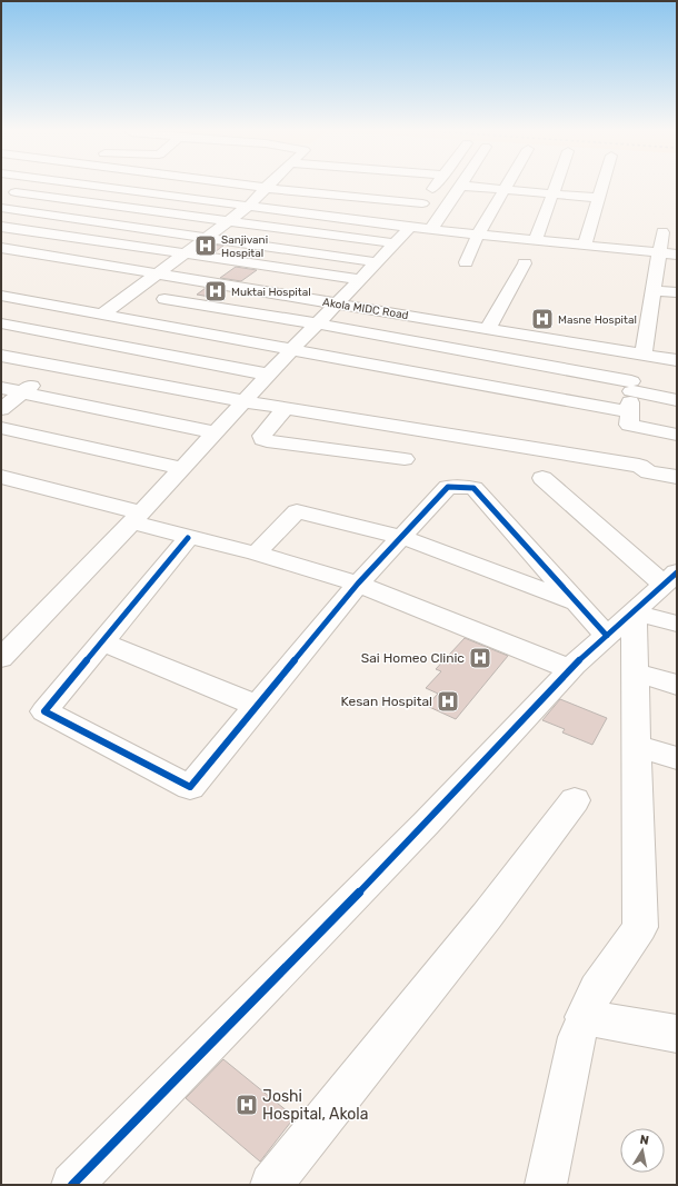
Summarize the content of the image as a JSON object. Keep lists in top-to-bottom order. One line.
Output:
{"streets":{"street":["Akola MIDC Road"]},"places":{"hospital":["Sanjivani Hospital","Muktai Hospital","Masne Hospital","Sai Homeo Clinic","Kesan Hospital","Joshi Hospital, Akola"]},"north":"top"}
